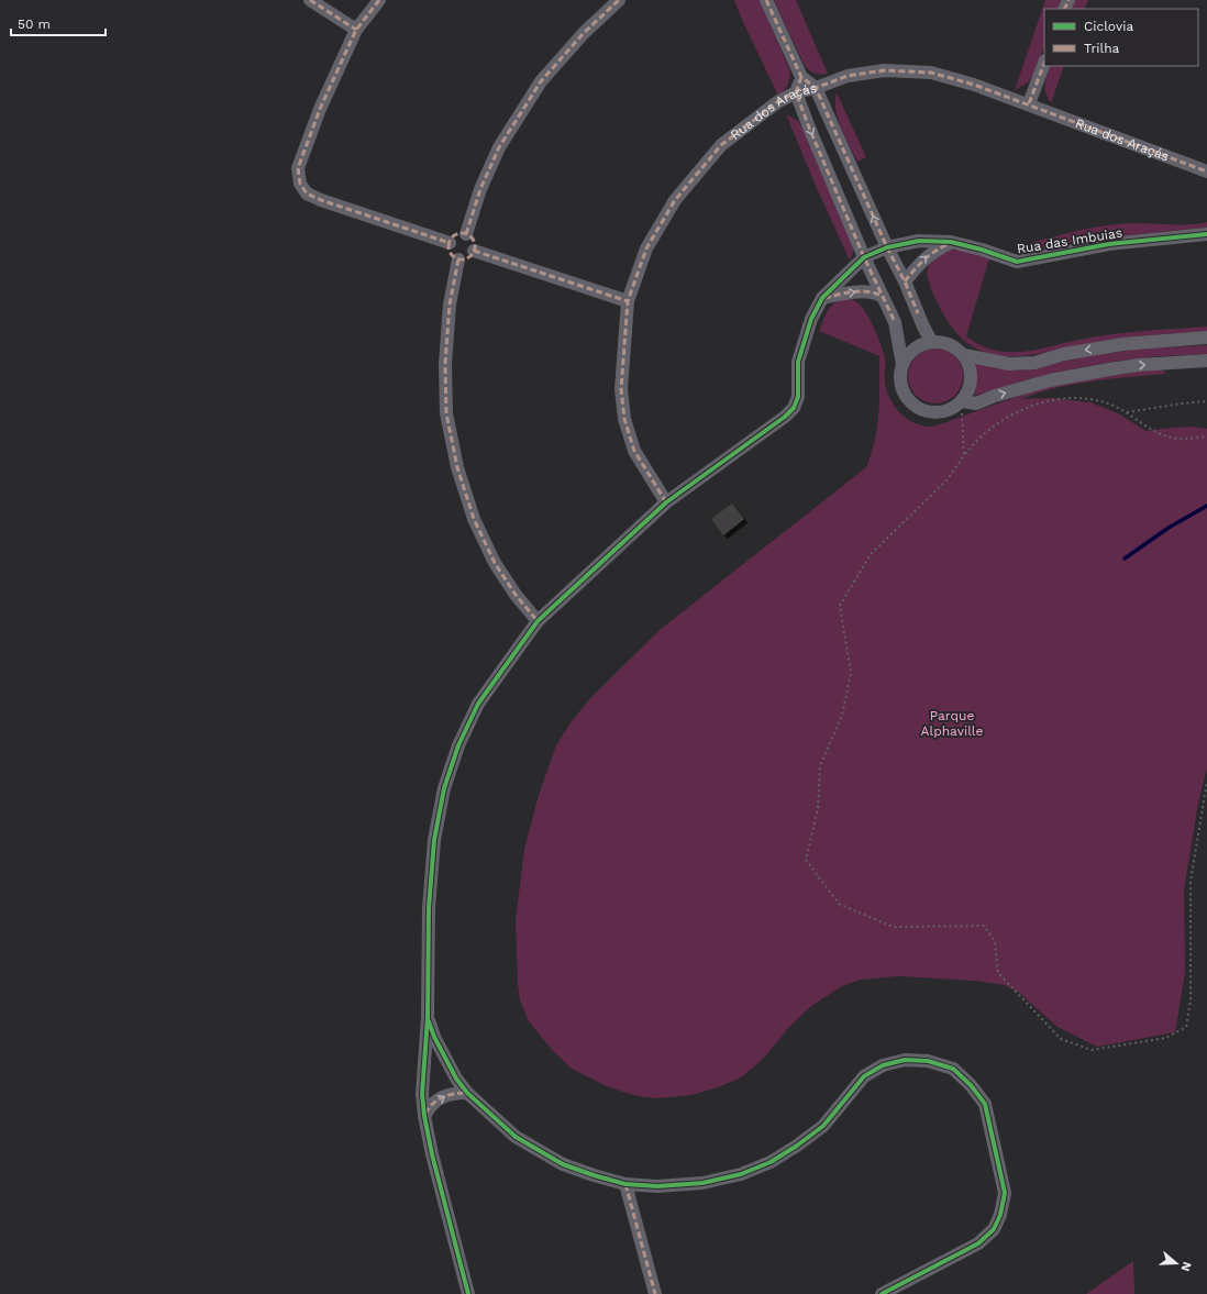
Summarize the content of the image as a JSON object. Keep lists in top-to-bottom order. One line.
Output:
{"streets":{"street":["Rua dos Araçás","Rua das Imbuias"]},"parks":["Parque Alphaville"],"legend":["Ciclovia","Trilha"],"scale_bar":"50 m","north":"right"}
